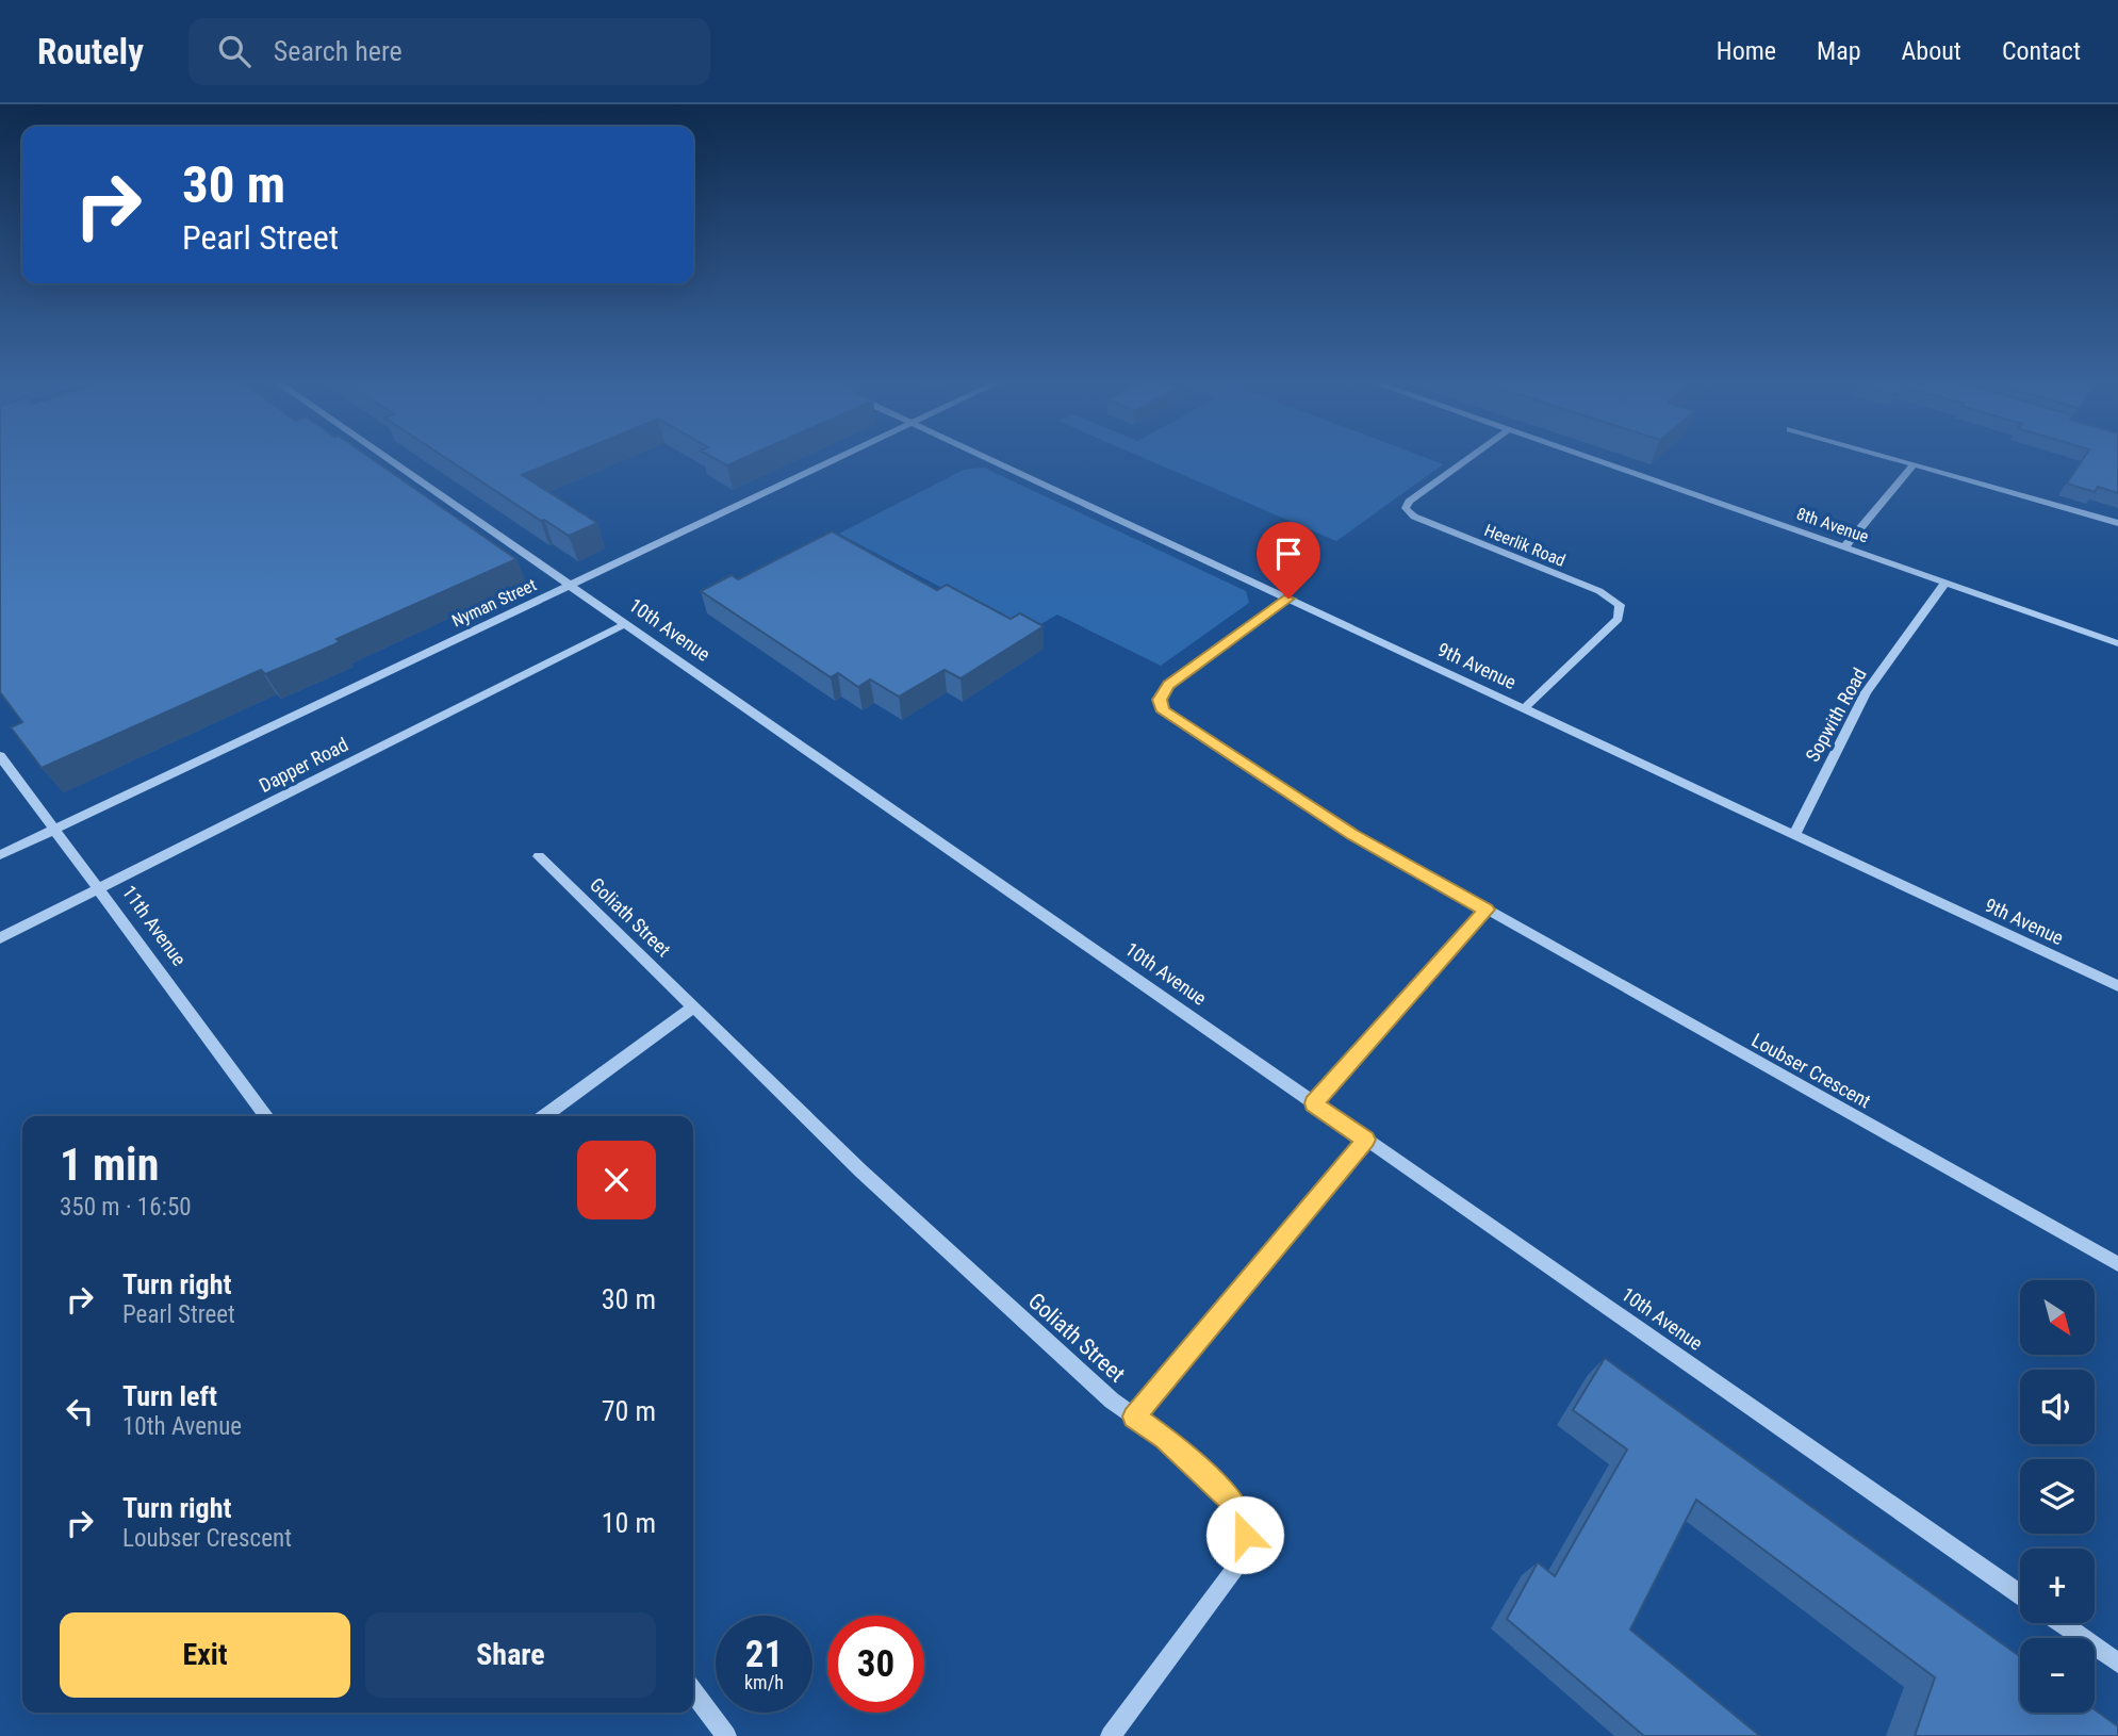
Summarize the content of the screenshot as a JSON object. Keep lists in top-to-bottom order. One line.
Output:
{"streets":{"street":["8th Avenue","Heerlik Road","Nyman Street","10th Avenue","9th Avenue","Sopwith Road","Dapper Road","Goliath Street","11th Avenue","Loubser Crescent"]},"crossings":[["8th Avenue","Sopwith Road"],["Heerlik Road","9th Avenue"],["Nyman Street","10th Avenue"],["Nyman Street","11th Avenue"],["10th Avenue","Dapper Road"],["9th Avenue","Sopwith Road"],["9th Avenue","Loubser Crescent"],["Dapper Road","11th Avenue"]],"north":"bottom right","page":{"header":"Routely","search":"Search here","nav":["Home","Map","About","Contact"],"turn":["30 m","Pearl Street"],"heading":["1 min","350 m · 16:50"],"list":[{"name":"Turn right","note":"Pearl Street","value":"30 m"},{"name":"Turn left","note":"10th Avenue","value":"70 m"},{"name":"Turn right","note":"Loubser Crescent","value":"10 m"}],"map_buttons":["+","−"],"buttons":["Exit","Share"],"speed":"21 km/h","limit":"30"}}
